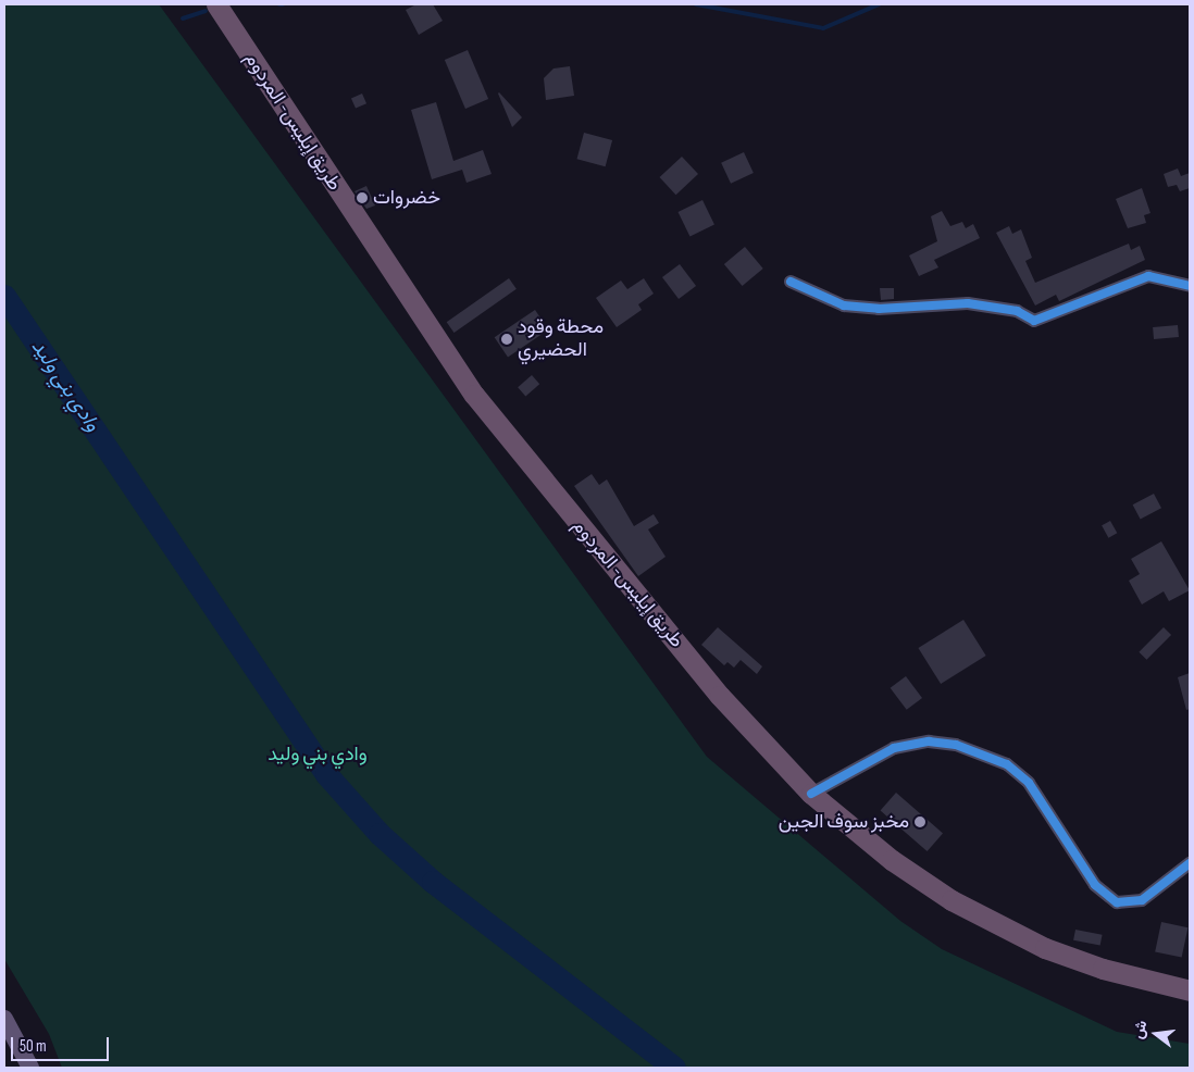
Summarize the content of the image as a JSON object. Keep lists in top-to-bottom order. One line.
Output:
{"streets":{"highway":["طريق إيليس- المردوم"]},"water":["وادي بني وليد"],"parks":["وادي بني وليد"],"places":["خضروات","محطة وقود الحضيري","مخبز سوف الجين"],"scale_bar":"50 m","north":"left"}
